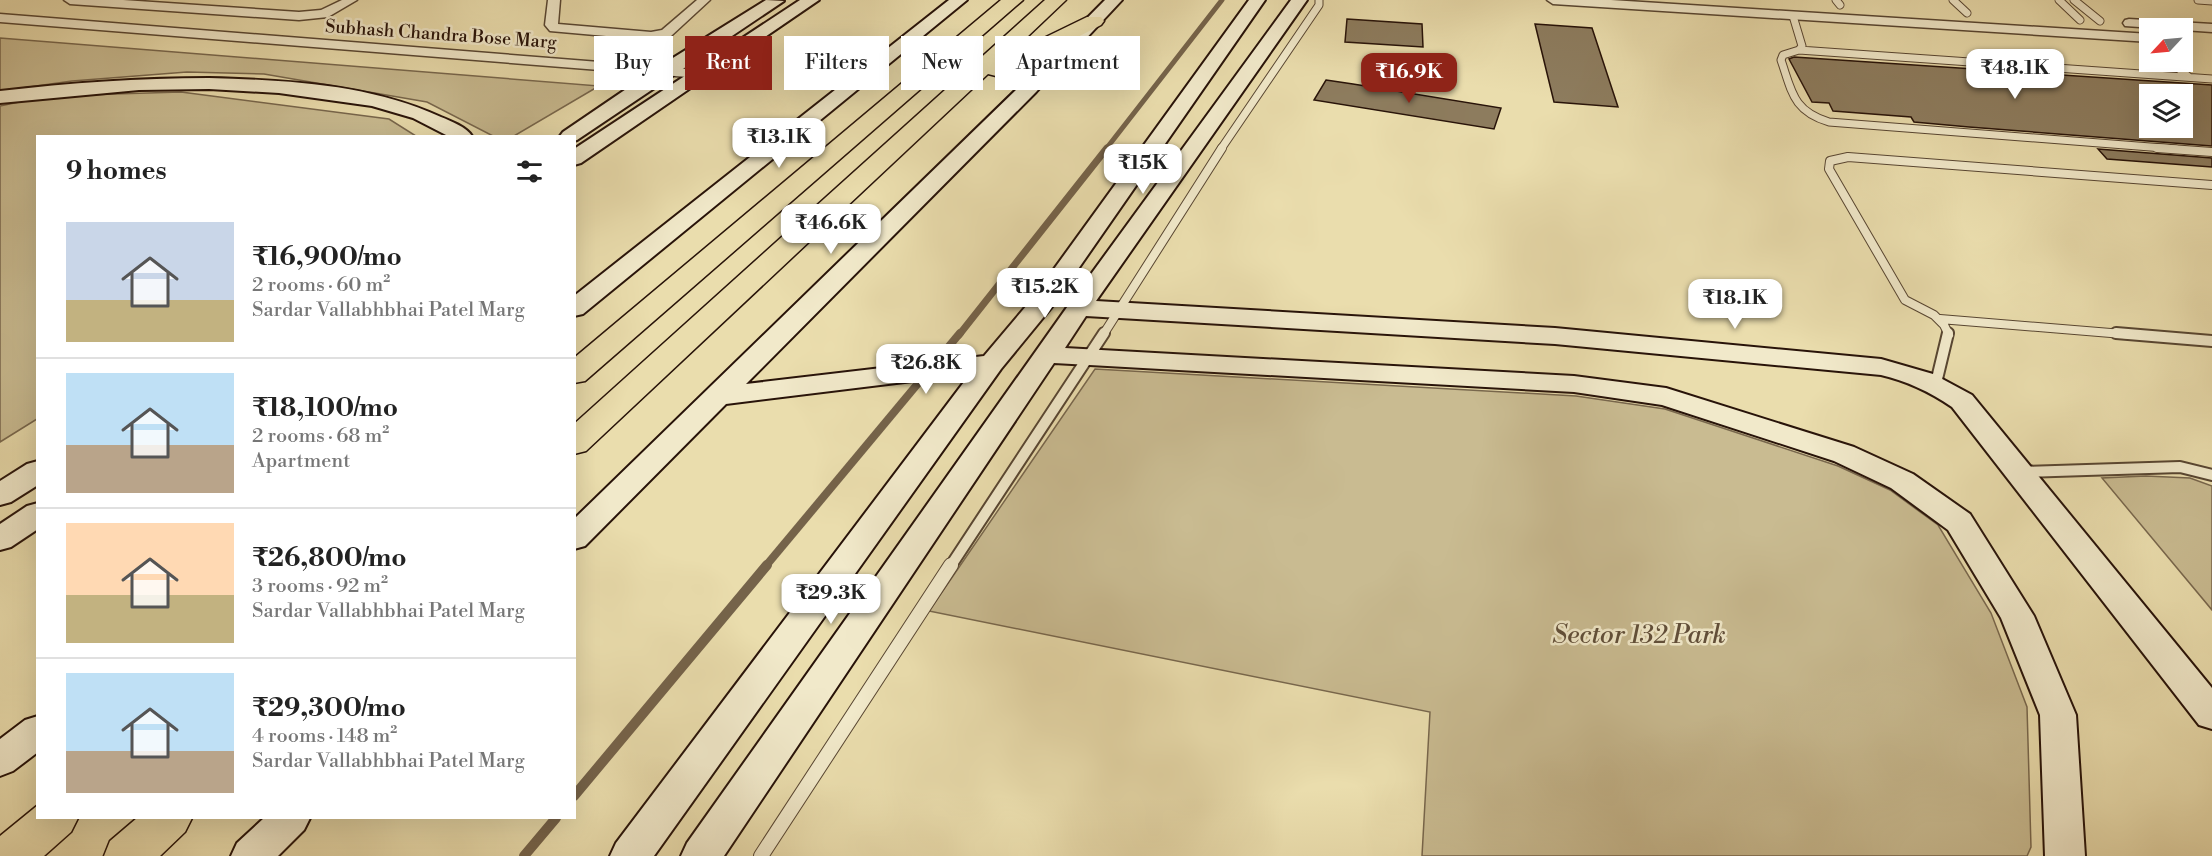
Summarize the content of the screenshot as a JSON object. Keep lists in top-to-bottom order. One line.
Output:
{"streets":{"street":["Subhash Chandra Bose Marg"]},"parks":["Sector 132 Park"],"north":"bottom left","page":{"chip":["Buy","Rent","Filters","New","Apartment"],"price":["₹48.1K","₹16.9K","₹13.1K","₹15K","₹46.6K","₹15.2K","₹18.1K","₹26.8K","₹29.3K"],"heading":"9 homes","list":[{"name":"₹16,900/mo","note":"2 rooms · 60 m² · Sardar Vallabhbhai Patel Marg"},{"name":"₹18,100/mo","note":"2 rooms · 68 m² · Apartment"},{"name":"₹26,800/mo","note":"3 rooms · 92 m² · Sardar Vallabhbhai Patel Marg"},{"name":"₹29,300/mo","note":"4 rooms · 148 m² · Sardar Vallabhbhai Patel Marg"}]}}
